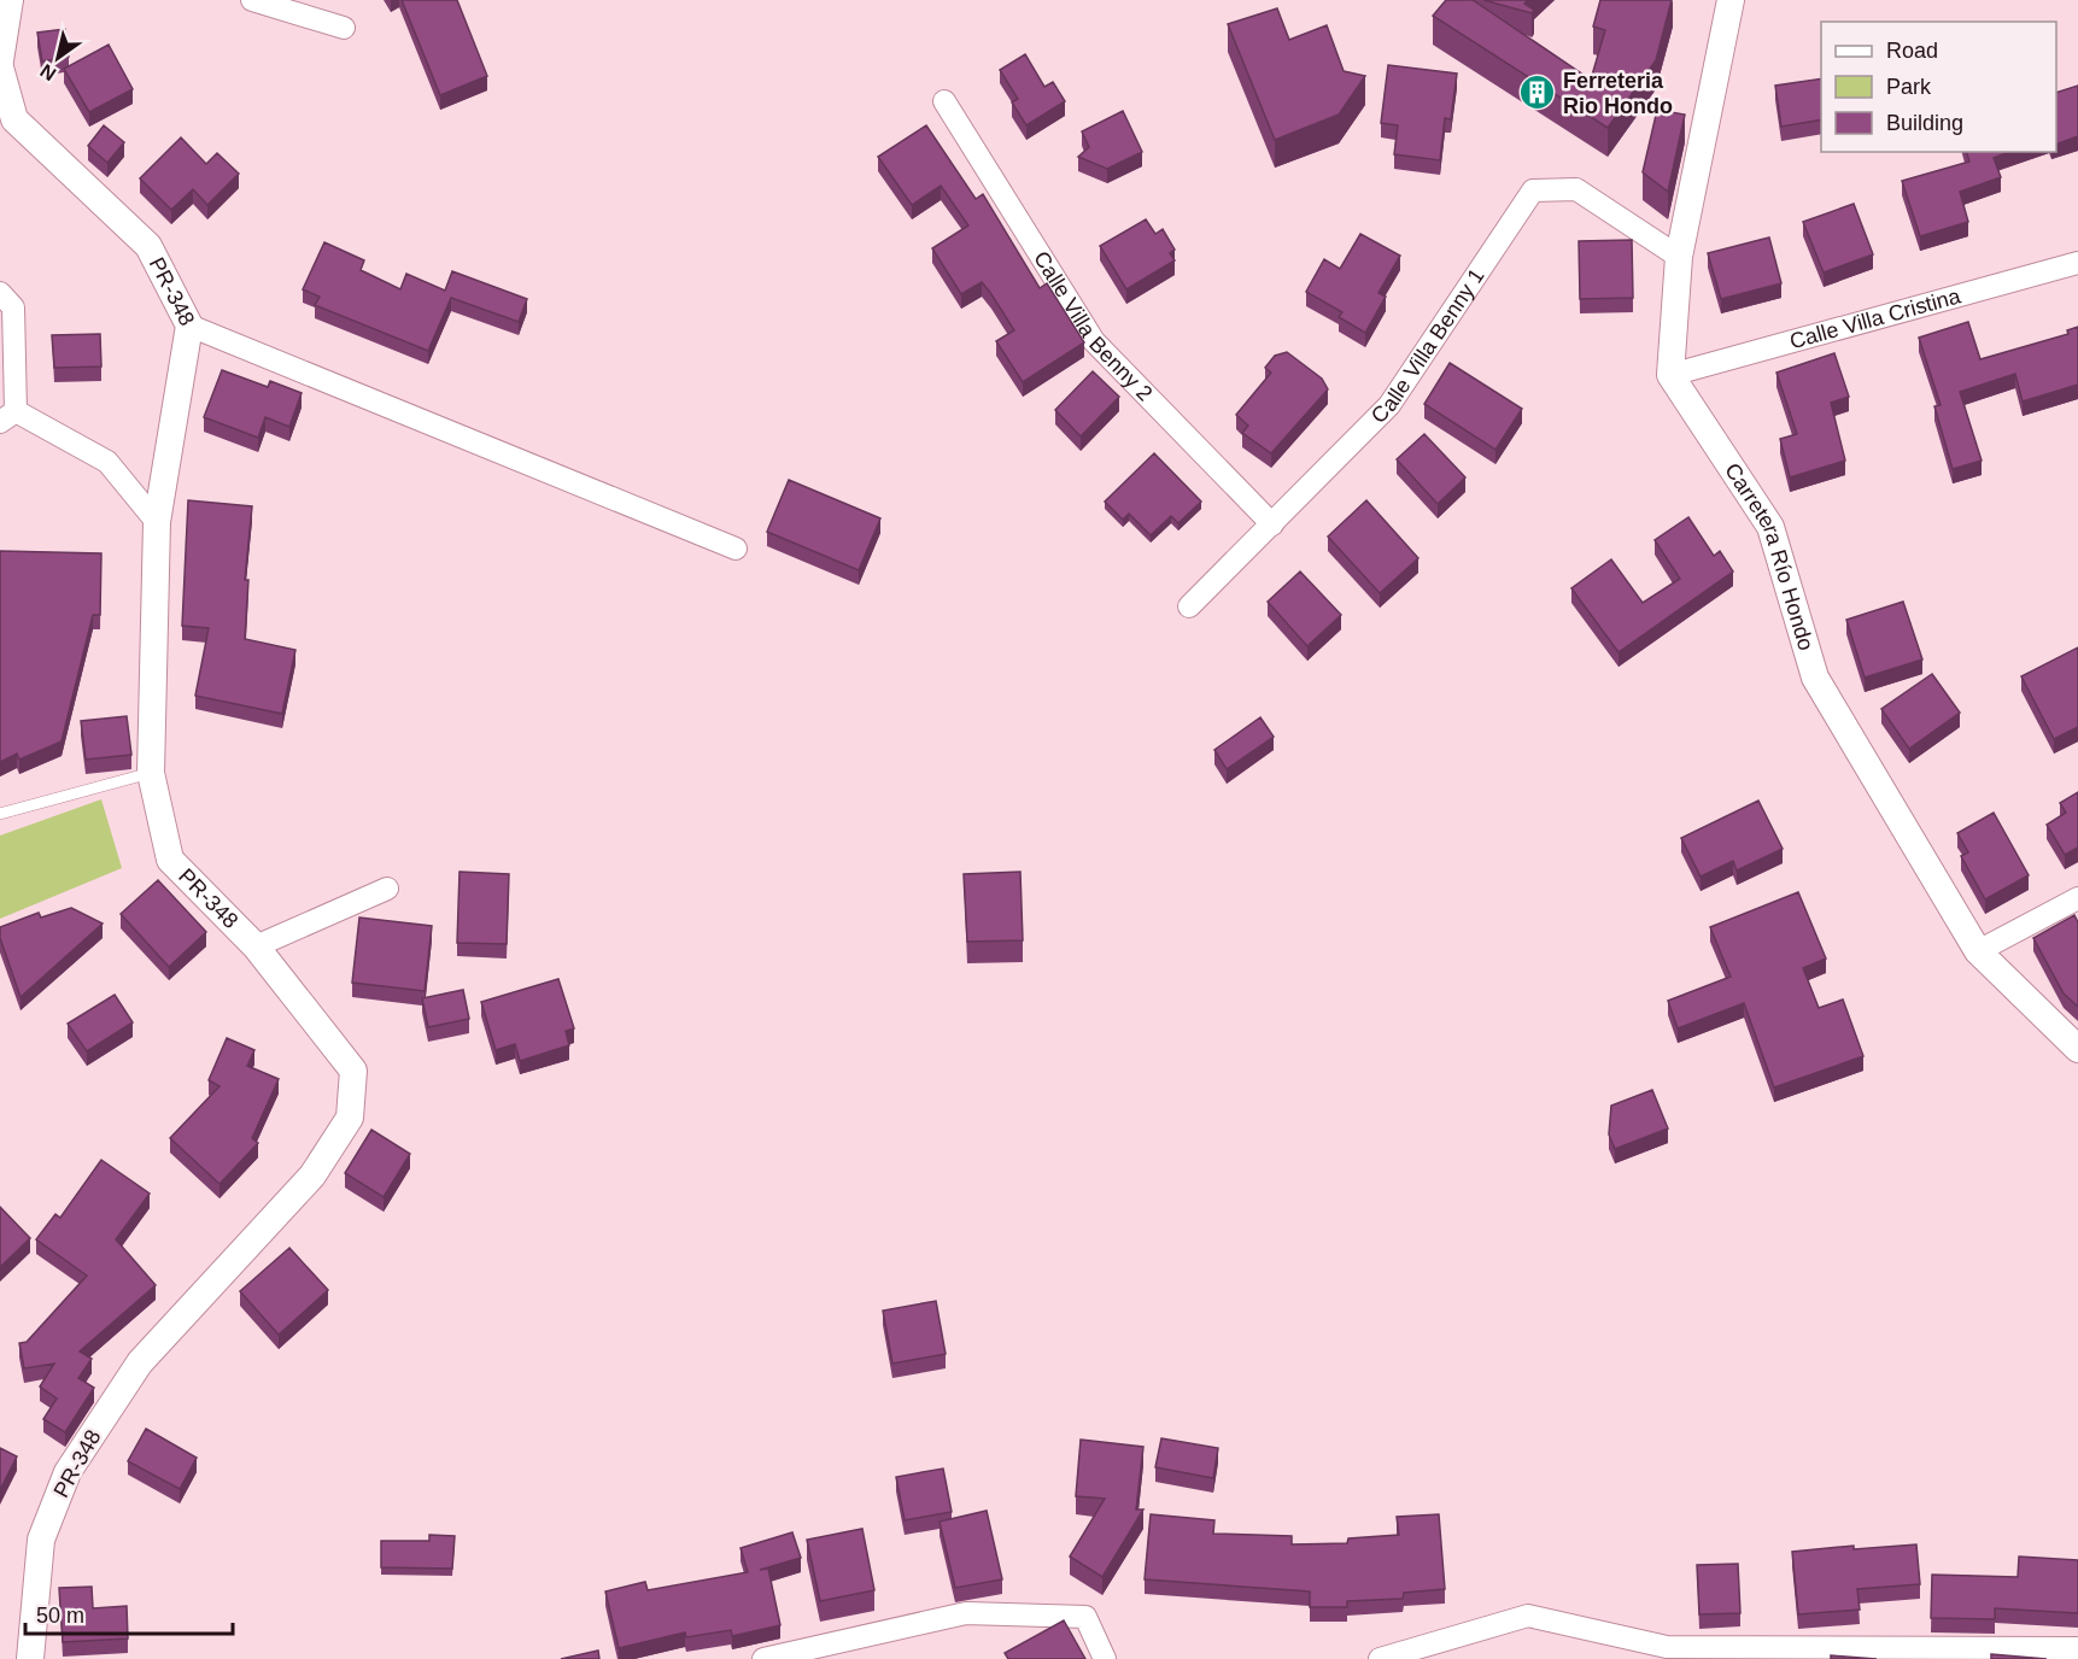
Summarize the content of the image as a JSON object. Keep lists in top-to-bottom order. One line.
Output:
{"streets":{"street":["PR-348","Calle Villa Cristina","Calle Villa Benny 2","Calle Villa Benny 1","Carretera Río Hondo"]},"crossings":[["Calle Villa Cristina","Carretera Río Hondo"],["Calle Villa Benny 2","Calle Villa Benny 1"]],"places":{"building":["Ferreteria Rio Hondo"]},"legend":["Road","Park","Building"],"scale_bar":"50 m","north":"bottom left"}
